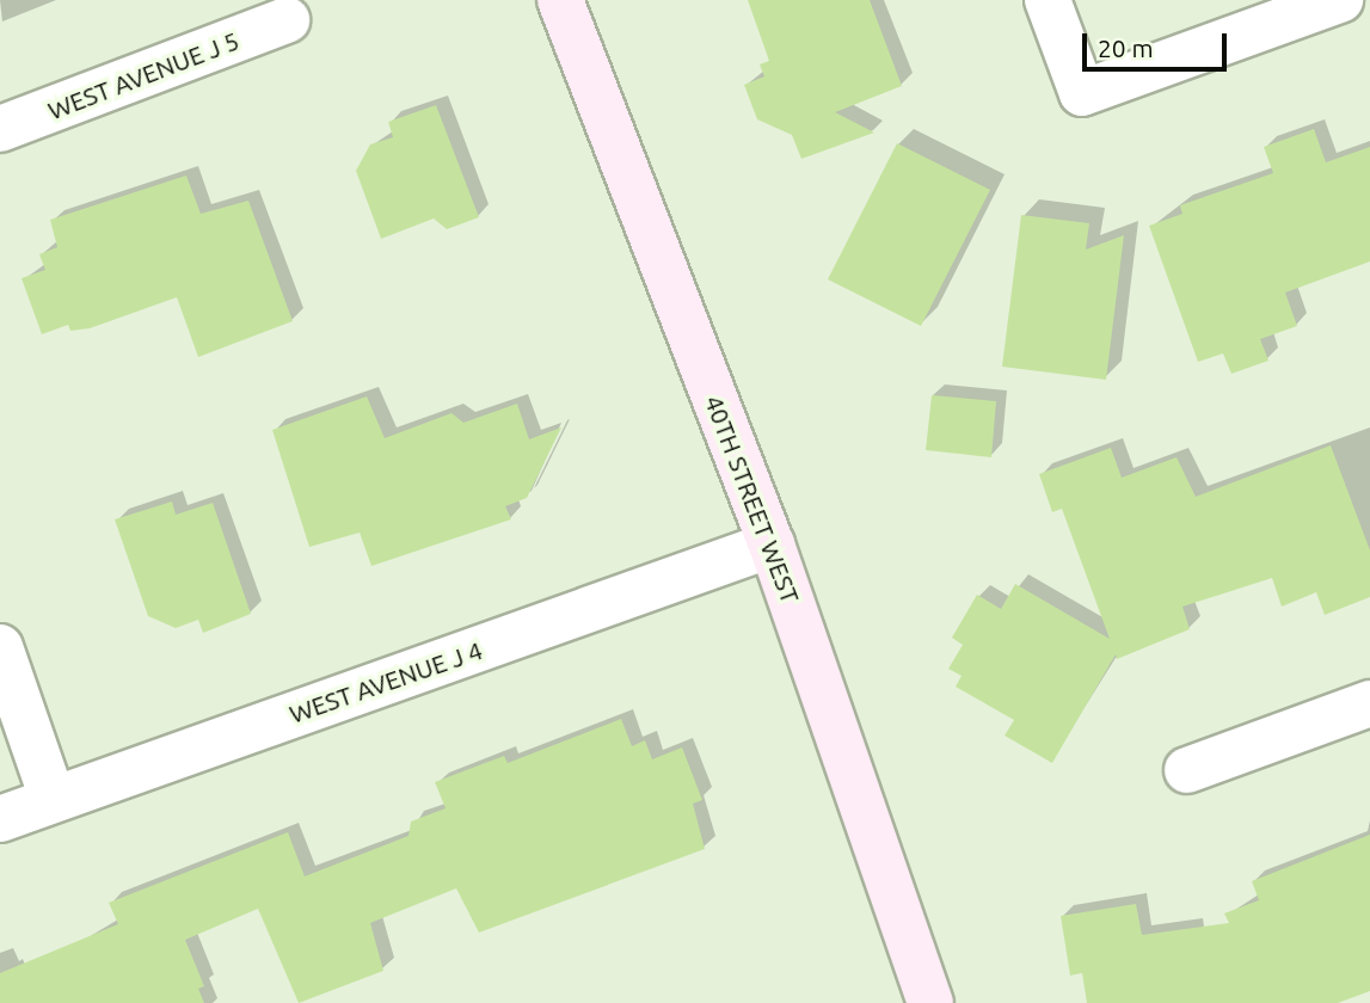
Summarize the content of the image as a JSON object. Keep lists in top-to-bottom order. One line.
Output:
{"streets":{"main road":["40TH STREET WEST"],"street":["WEST AVENUE J 5","WEST AVENUE J 4"]},"crossings":[["40TH STREET WEST","WEST AVENUE J 4"]],"scale_bar":"20 m"}
